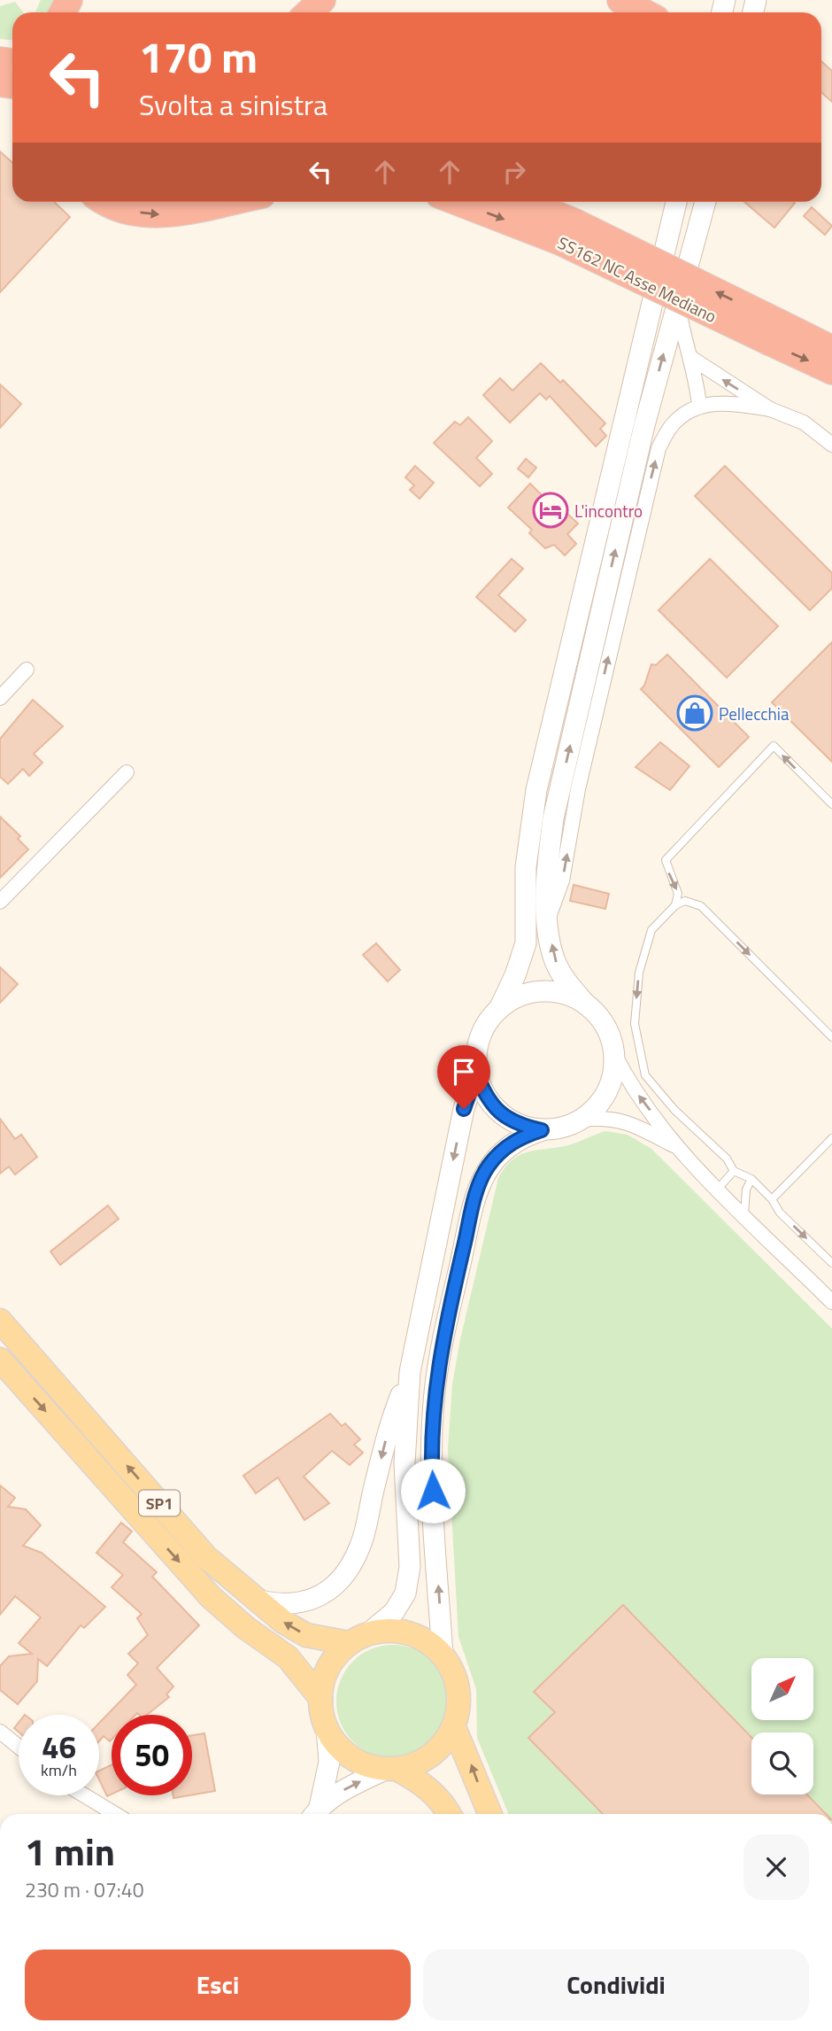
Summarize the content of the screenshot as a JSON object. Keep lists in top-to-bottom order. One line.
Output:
{"streets":{"highway":["SS162 NC Asse Mediano"],"main road":["SP1"]},"places":{"hotel":["L'incontro"],"shop":["Pellecchia"]},"north":"top right","page":{"turn":["170 m","Svolta a sinistra"],"speed":"46 km/h","limit":"50","heading":["1 min","230 m · 07:40"],"buttons":["Esci","Condividi"]}}
